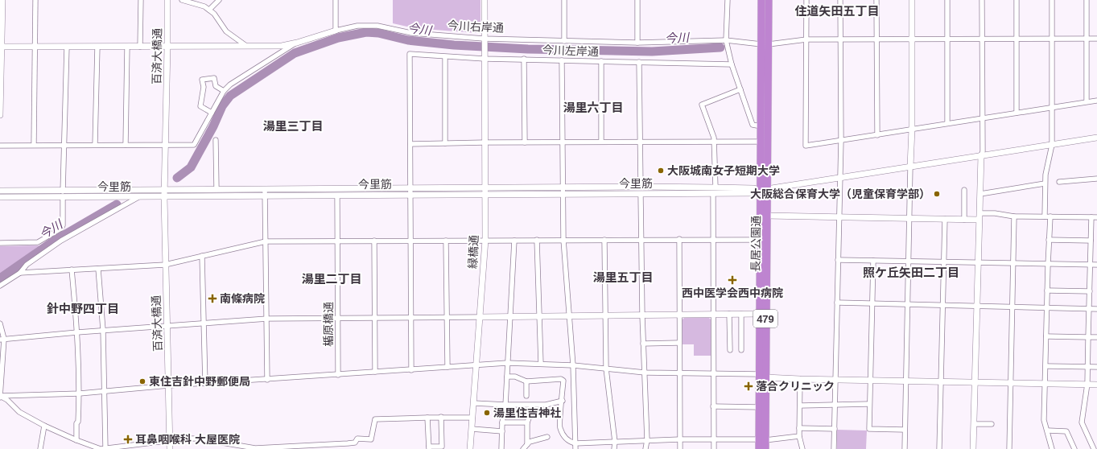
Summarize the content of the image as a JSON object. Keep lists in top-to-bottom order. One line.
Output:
{"streets":{"highway":["長居公園通","479"],"street":["今川右岸通","今川左岸通","百済大橋通","今里筋","緑橋通","楯原橋通"]},"crossings":[["今川右岸通","百済大橋通"],["今川右岸通","長居公園通"],["今川右岸通","緑橋通"],["今川左岸通","緑橋通"],["百済大橋通","今里筋"],["今里筋","長居公園通"],["今里筋","緑橋通"],["今里筋","楯原橋通"]],"districts":["住道矢田五丁目","湯里六丁目","湯里三丁目","照ケ丘矢田二丁目","湯里五丁目","湯里二丁目","針中野四丁目"],"water":["今川"],"places":{"other":["大阪城南女子短期大学","大阪総合保育大学（児童保育学部）","東住吉針中野郵便局","湯里住吉神社"],"health":["西中医学会西中病院","南條病院","落合クリニック","耳鼻咽喉科 大屋医院"]}}
